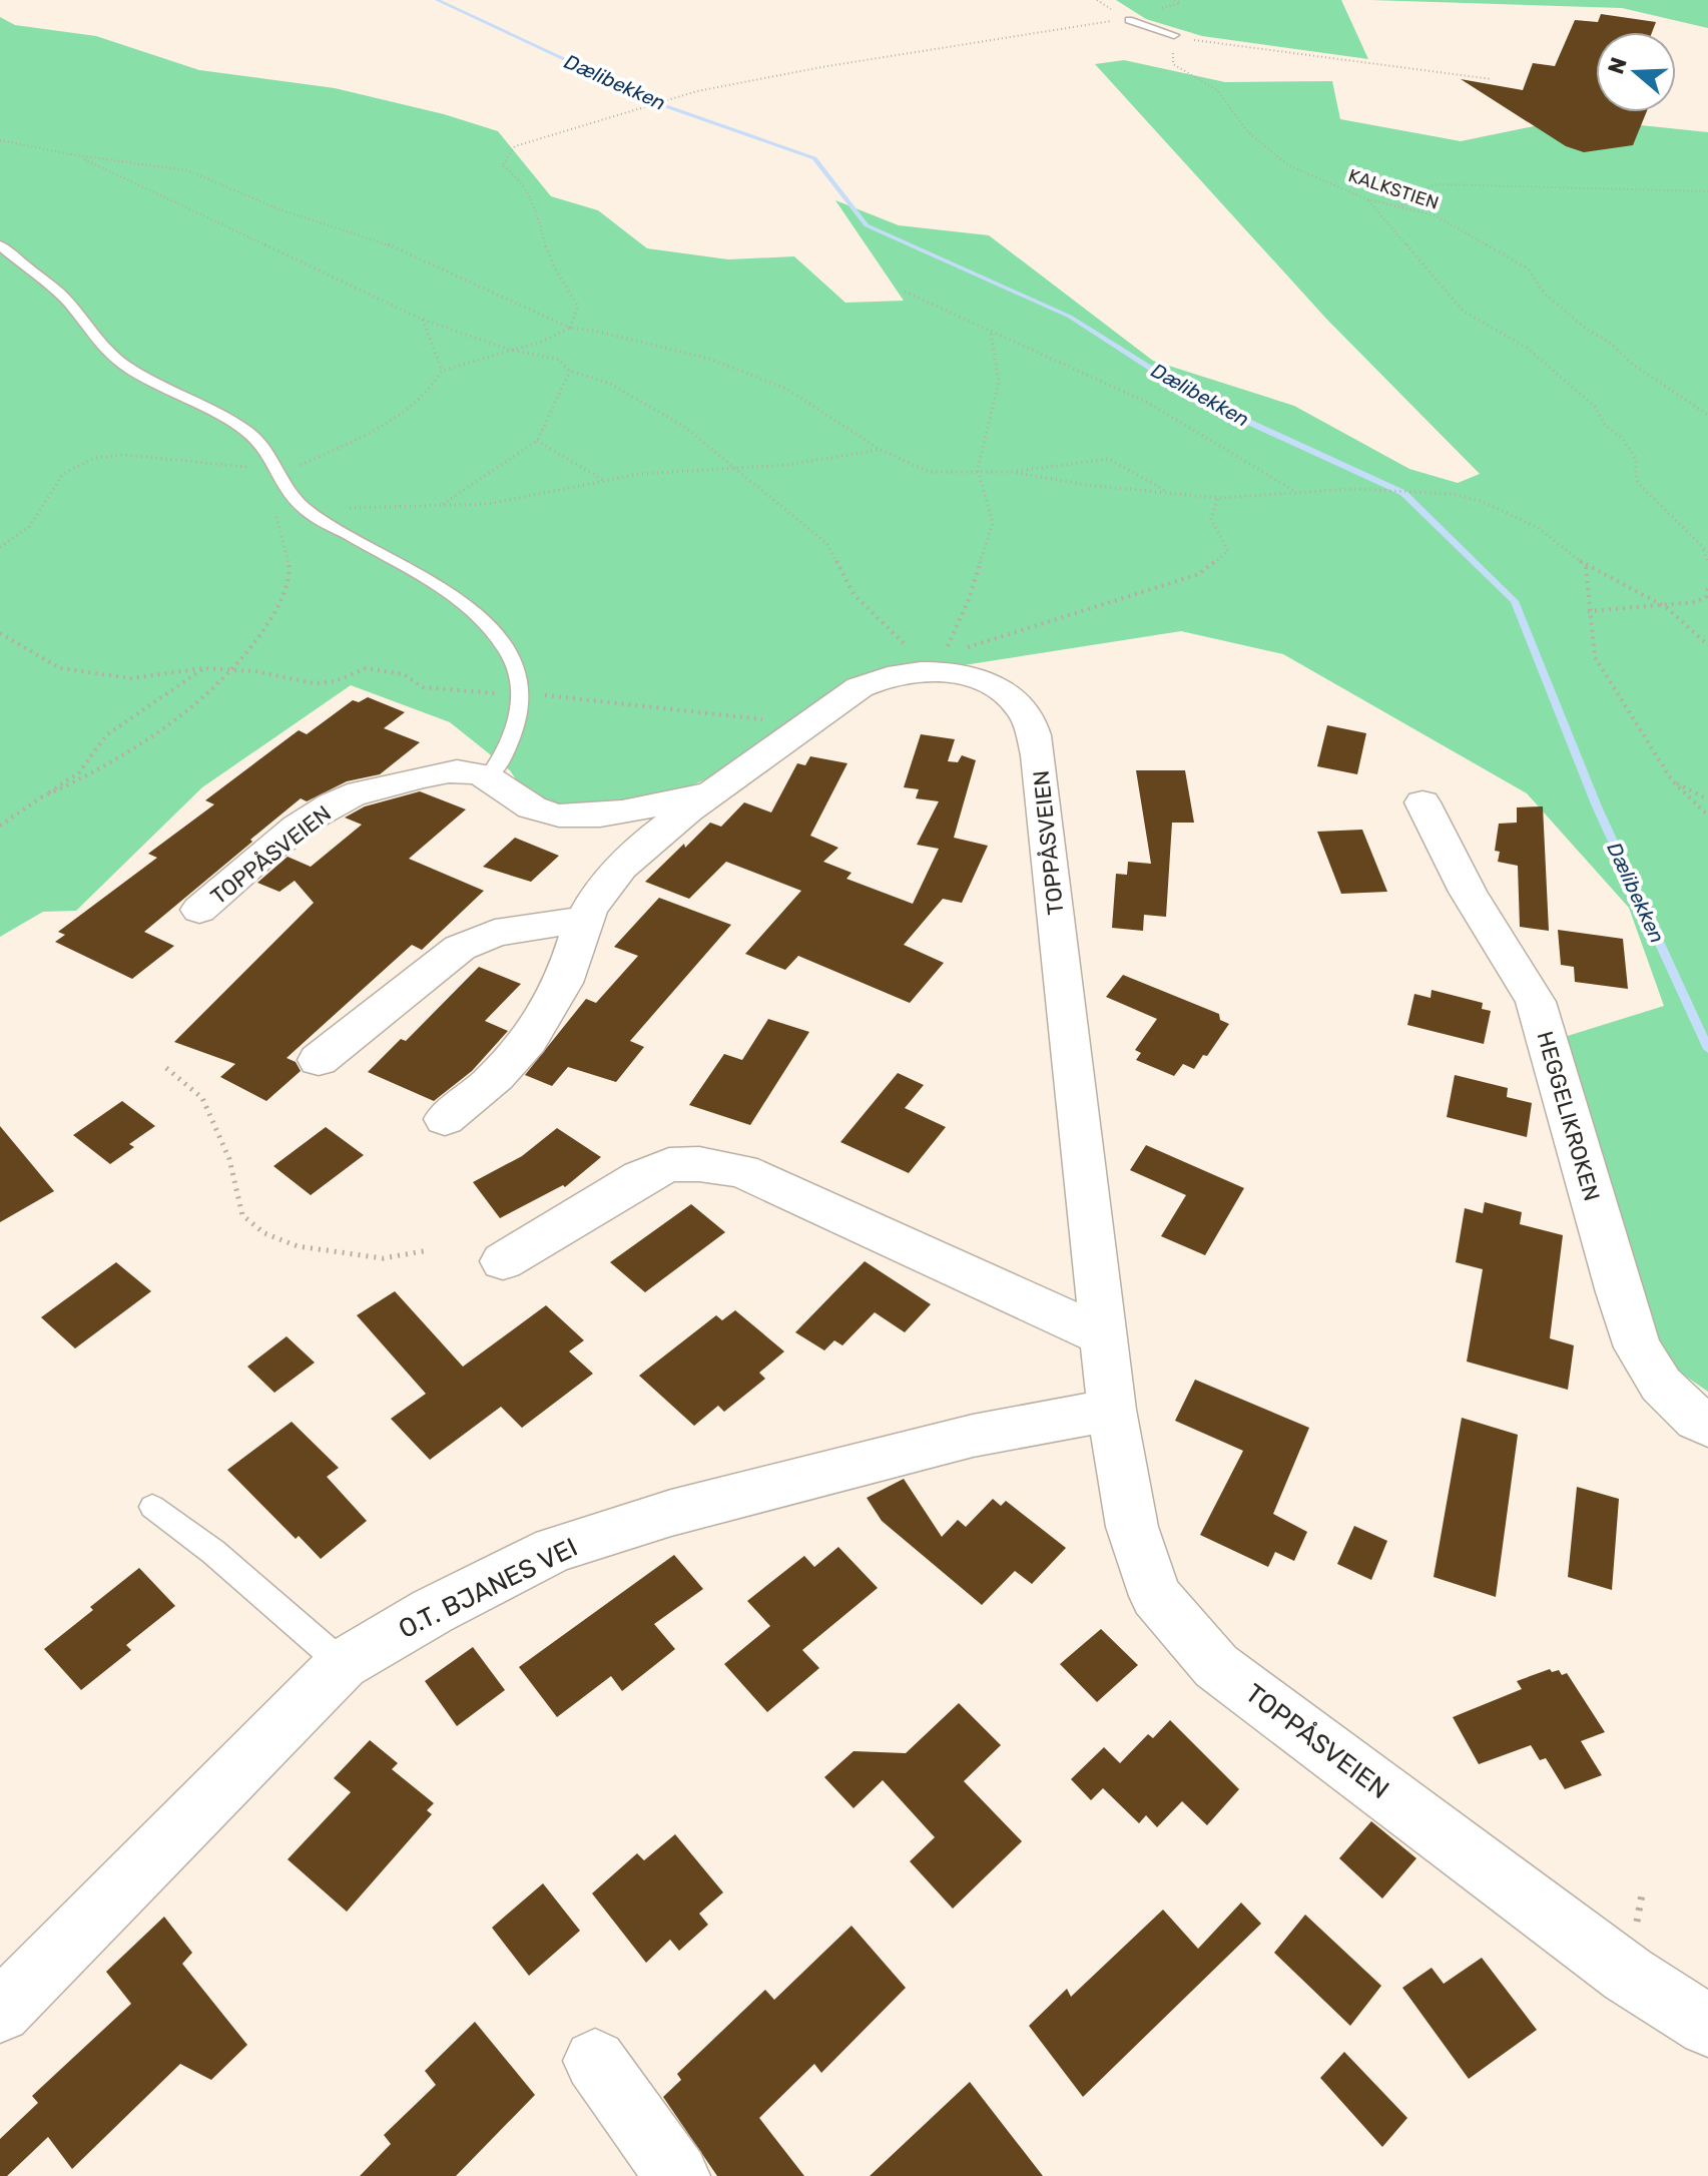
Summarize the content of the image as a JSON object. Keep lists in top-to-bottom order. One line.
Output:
{"streets":{"street":["TOPPÅSVEIEN","HEGGELIKROKEN","O.T. BJANES VEI"],"path":["KALKSTIEN"]},"crossings":[["TOPPÅSVEIEN","O.T. BJANES VEI"]],"water":["Dælibekken"],"north":"left"}
